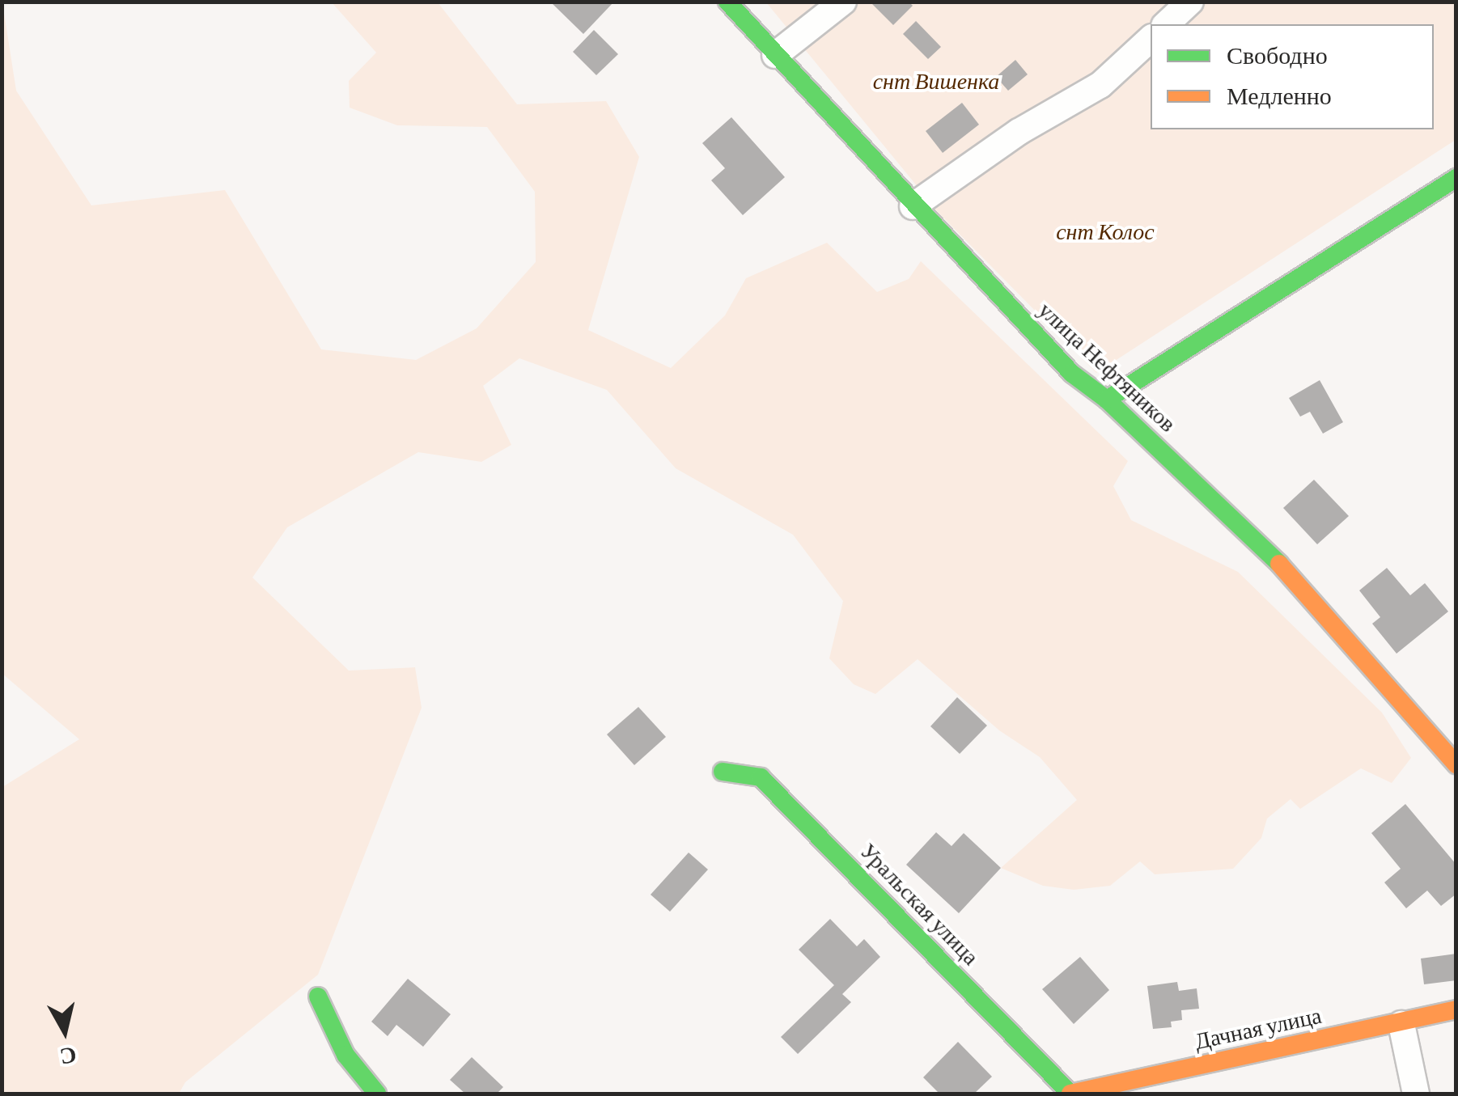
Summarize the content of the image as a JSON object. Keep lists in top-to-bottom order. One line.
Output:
{"streets":{"street":["улица Нефтяников","Уральская улица","Дачная улица"]},"crossings":[["Уральская улица","Дачная улица"]],"parks":["снт Вишенка","снт Колос"],"legend":["Свободно","Медленно"],"north":"bottom"}
